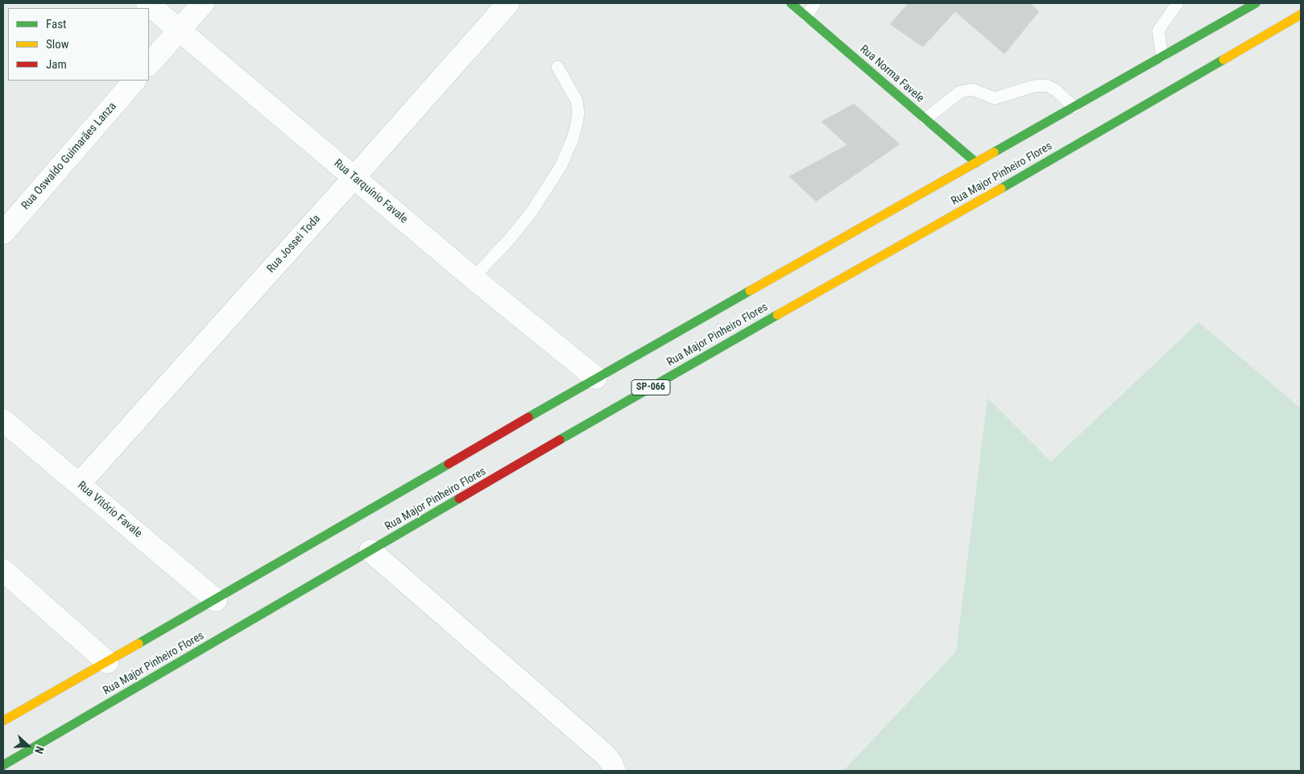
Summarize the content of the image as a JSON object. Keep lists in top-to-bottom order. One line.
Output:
{"streets":{"main road":["Rua Norma Favele","Rua Major Pinheiro Flores","SP-066"],"street":["Rua Oswaldo Guimarães Lanza","Rua Tarquínio Favale","Rua Jossei Toda","Rua Vitório Favale"]},"crossings":[["Rua Norma Favele","Rua Major Pinheiro Flores"],["Rua Major Pinheiro Flores","Rua Tarquínio Favale"],["Rua Major Pinheiro Flores","Rua Vitório Favale"],["Rua Tarquínio Favale","Rua Jossei Toda"],["Rua Jossei Toda","Rua Vitório Favale"]],"legend":["Fast","Slow","Jam"],"north":"right"}
